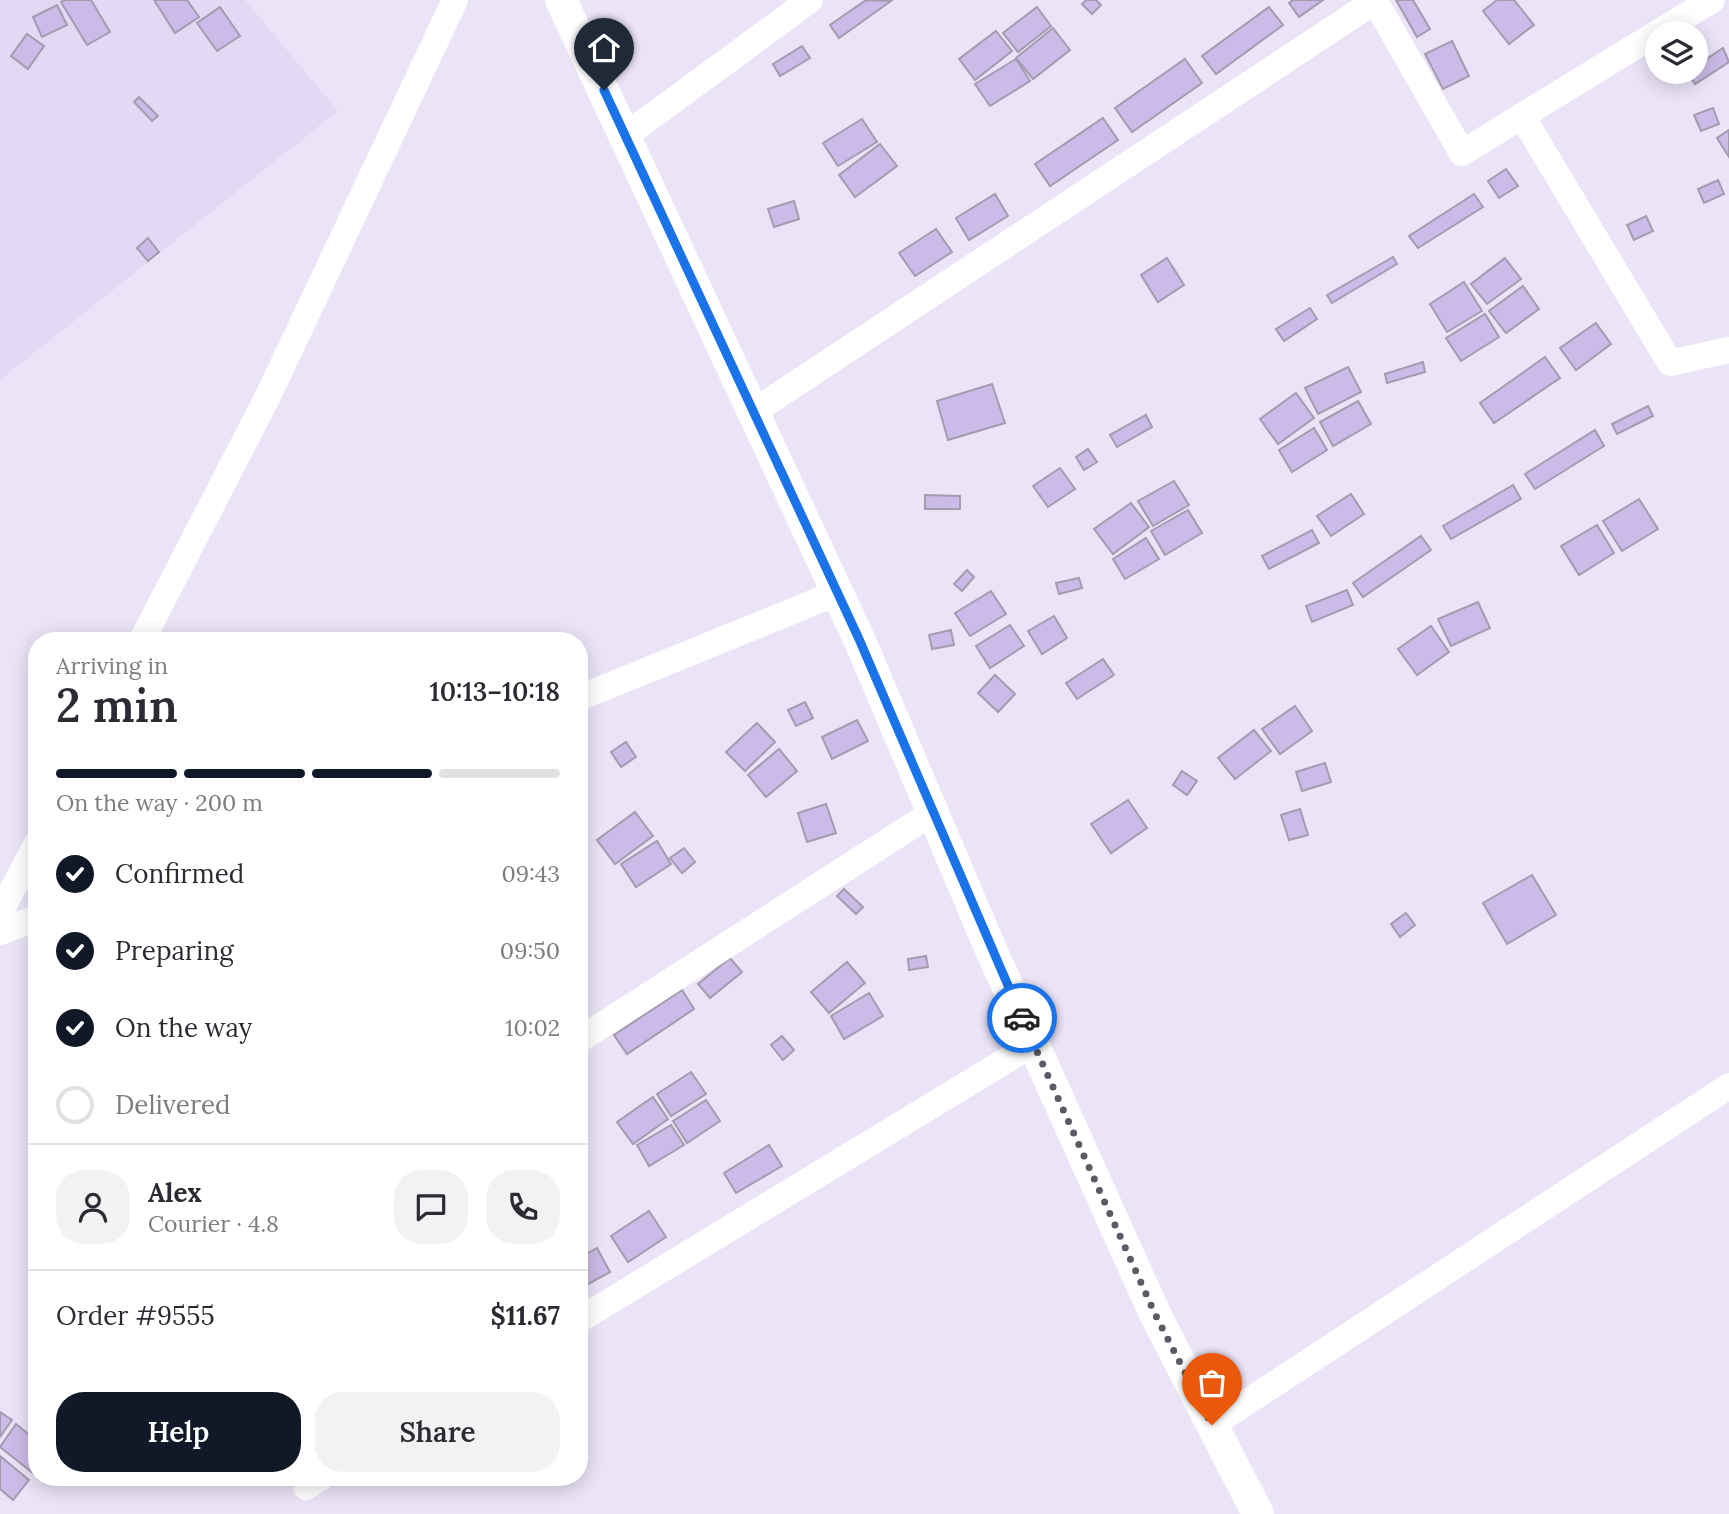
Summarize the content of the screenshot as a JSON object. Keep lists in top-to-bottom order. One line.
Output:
{"page":{"heading":["2 min","Arriving in","10:13–10:18"],"panel":["Alex","Courier · 4.8","Order #9555","$11.67"],"bar":"On the way · 200 m","list":[["Confirmed","09:43"],["Preparing","09:50"],["On the way","10:02"],"Delivered"],"buttons":["Help","Share"]}}
